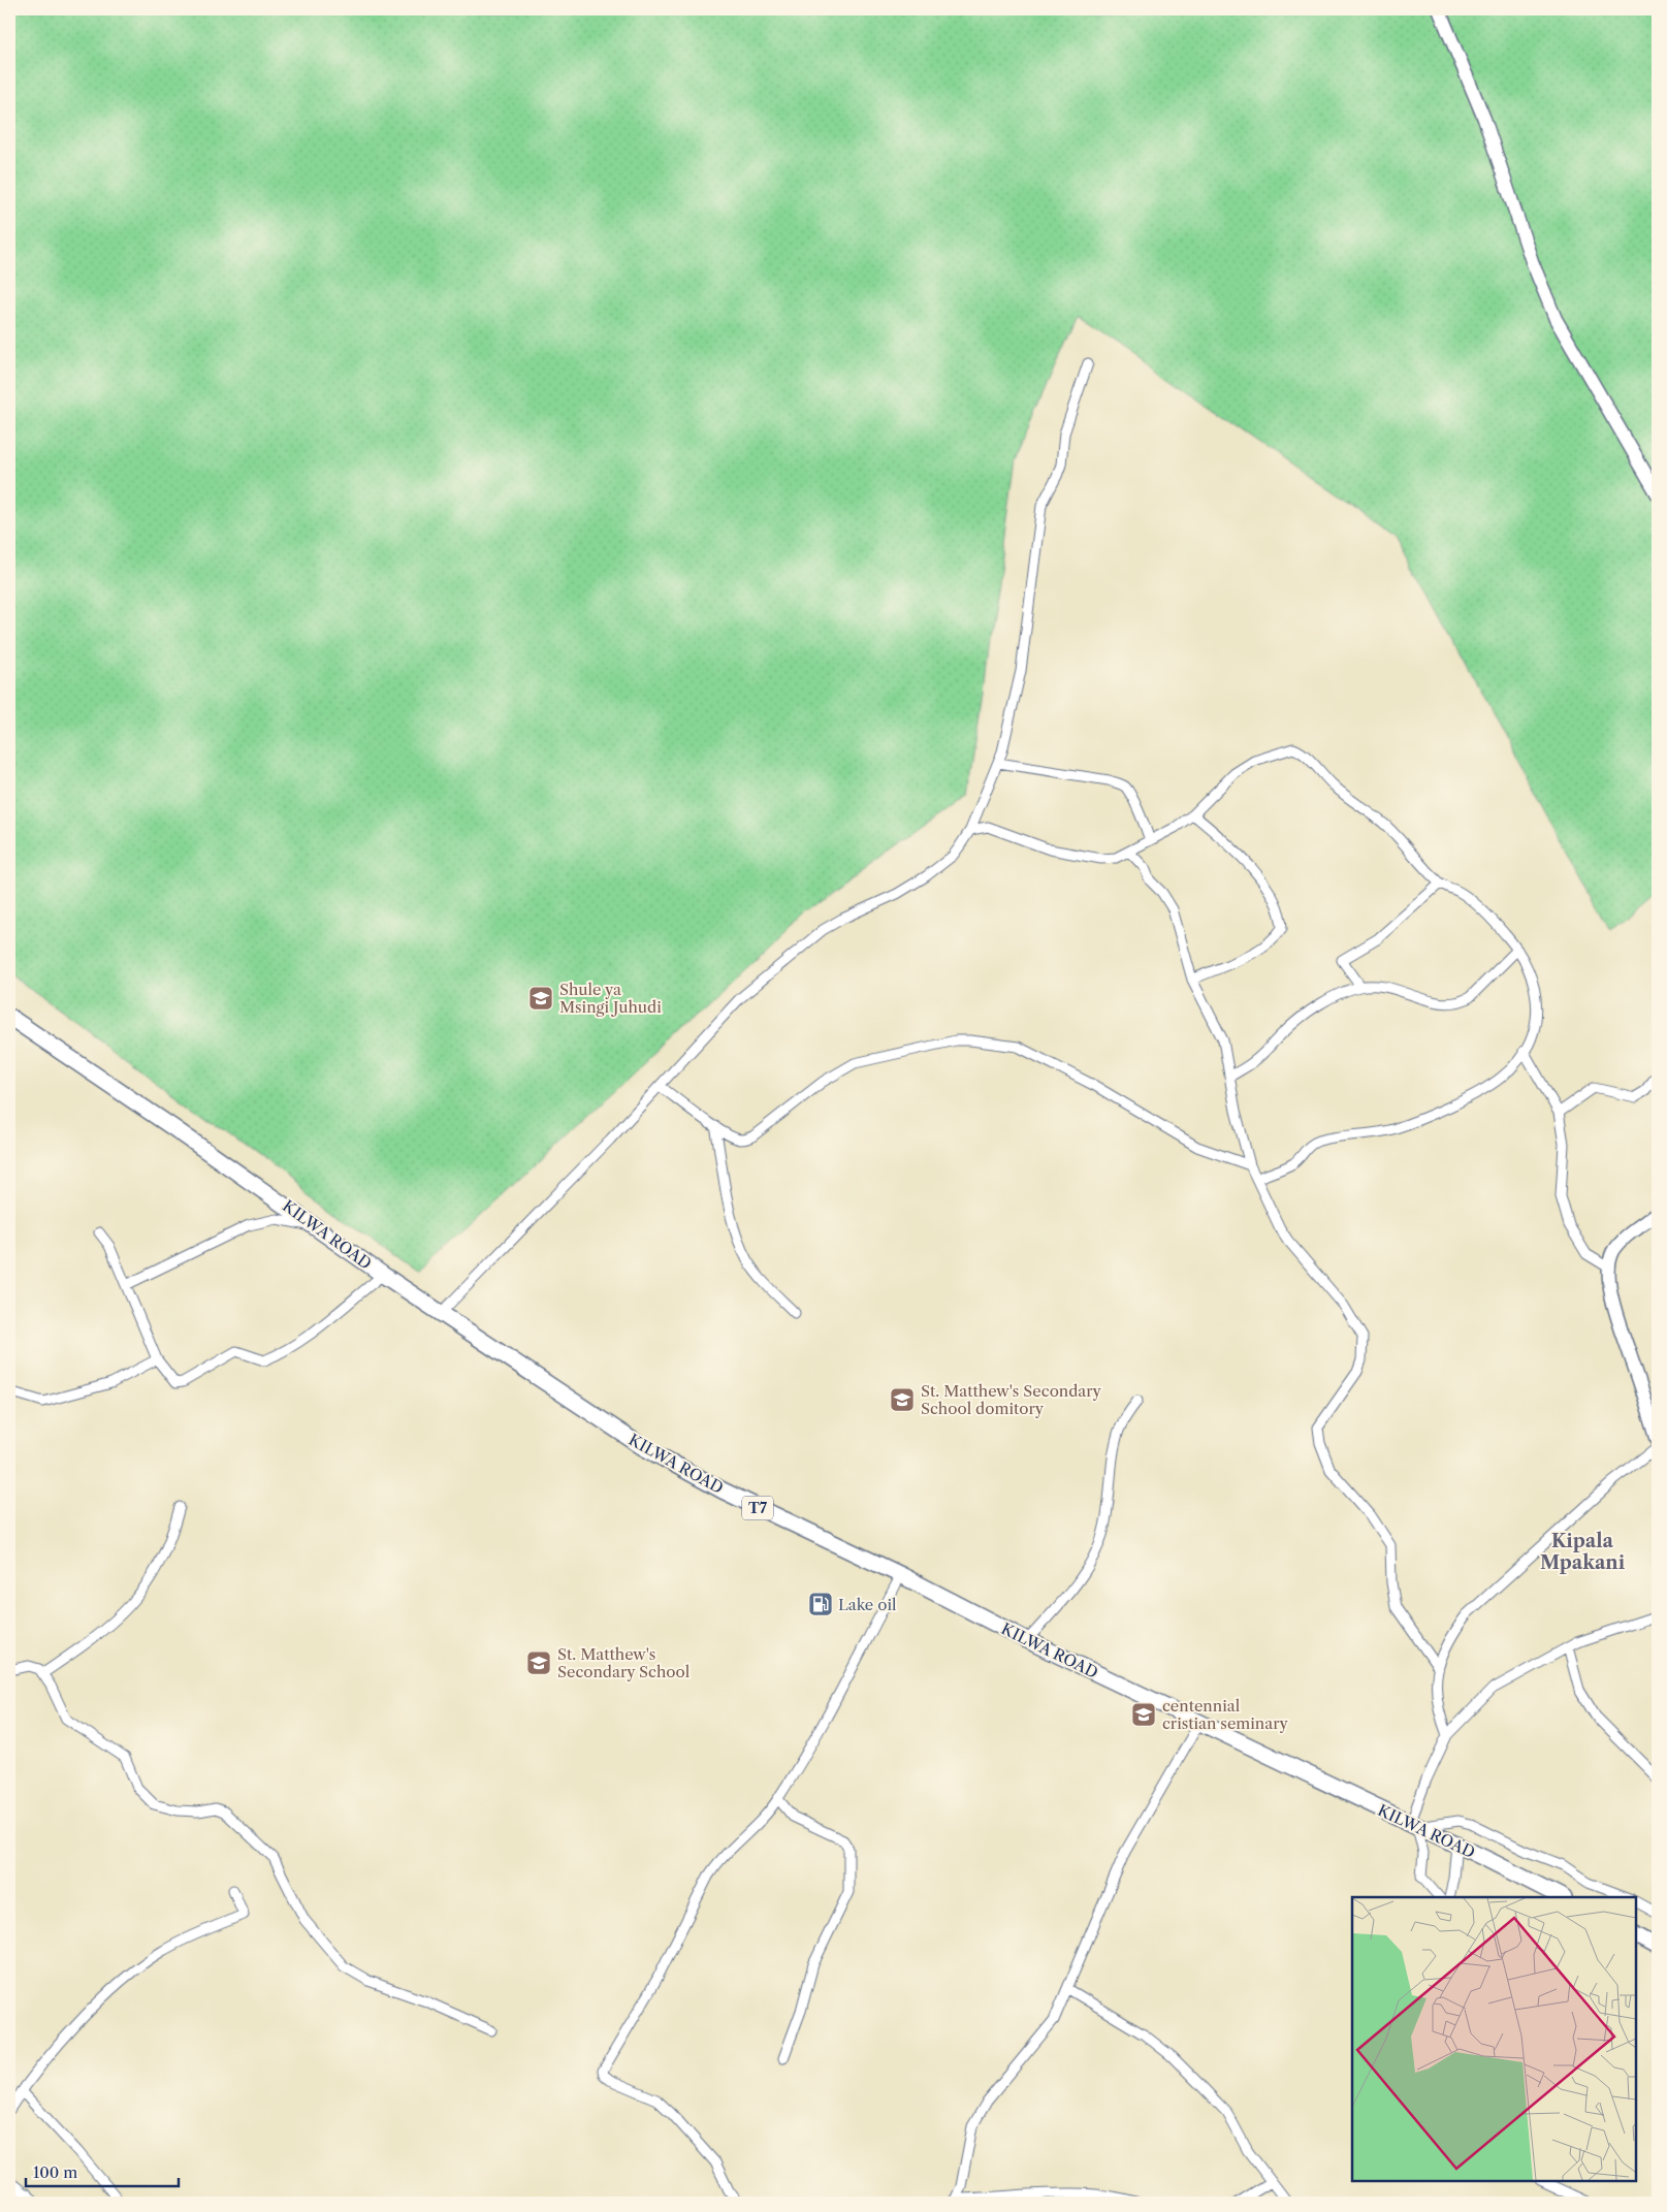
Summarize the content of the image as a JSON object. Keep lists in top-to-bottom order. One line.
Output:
{"streets":{"highway":["KILWA ROAD","T7"]},"districts":["Kipala Mpakani"],"places":{"school or university":["Shule ya Msingi Juhudi","St. Matthew's Secondary School domitory","St. Matthew's Secondary School","centennial cristian seminary"],"fuel station":["Lake oil"]},"scale_bar":"100 m"}
